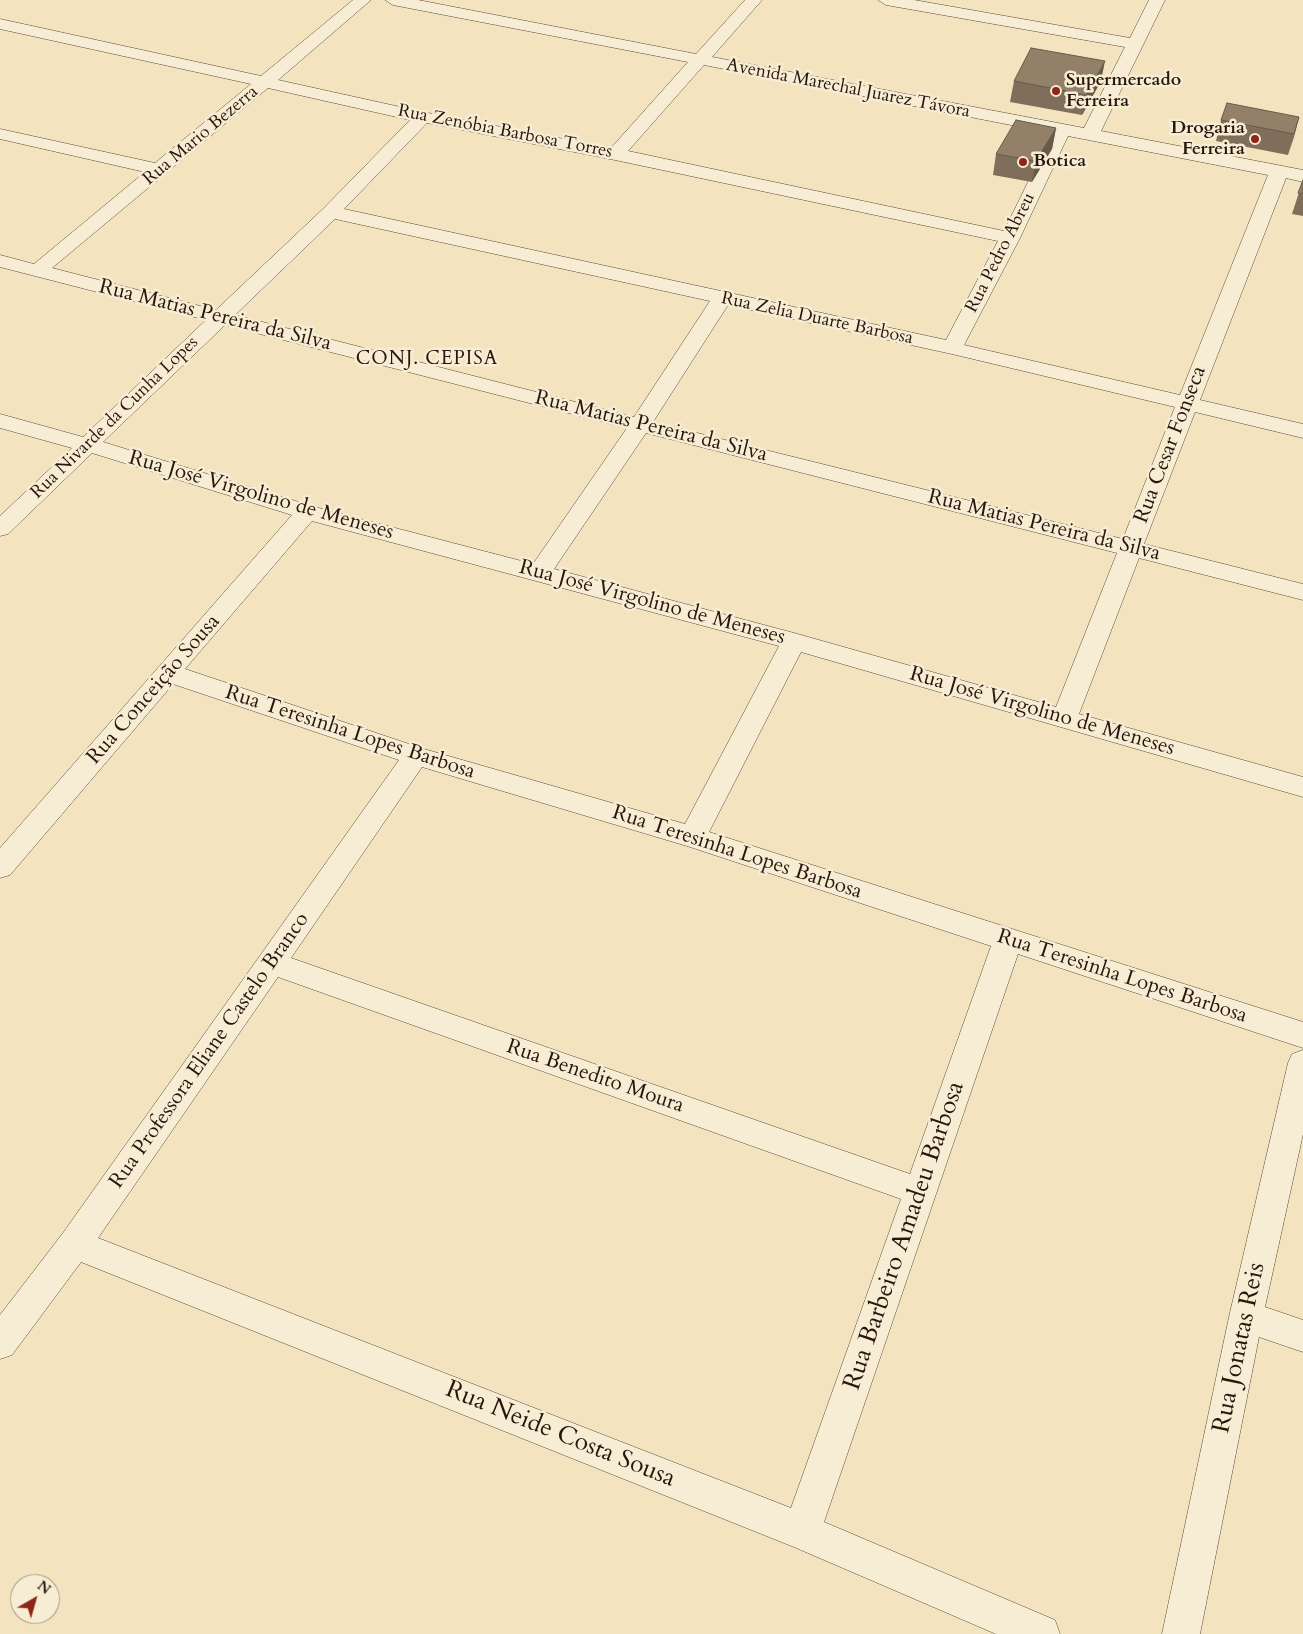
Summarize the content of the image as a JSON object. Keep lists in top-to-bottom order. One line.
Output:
{"streets":{"street":["Avenida Marechal Juarez Távora","Rua Zenóbia Barbosa Torres","Rua Mario Bezerra","Rua Pedro Abreu","Rua Matias Pereira da Silva","Rua Zelia Duarte Barbosa","Rua Nivarde da Cunha Lopes","Rua Cesar Fonseca","Rua José Virgolino de Meneses","Rua Conceição Sousa","Rua Teresinha Lopes Barbosa","Rua Professora Eliane Castelo Branco","Rua Benedito Moura","Rua Barbeiro Amadeu Barbosa","Rua Jonatas Reis","Rua Neide Costa Sousa"]},"crossings":[["Avenida Marechal Juarez Távora","Rua Pedro Abreu"],["Avenida Marechal Juarez Távora","Rua Cesar Fonseca"],["Rua Zenóbia Barbosa Torres","Rua Mario Bezerra"],["Rua Zenóbia Barbosa Torres","Rua Pedro Abreu"],["Rua Zenóbia Barbosa Torres","Rua Nivarde da Cunha Lopes"],["Rua Mario Bezerra","Rua Matias Pereira da Silva"],["Rua Pedro Abreu","Rua Zelia Duarte Barbosa"],["Rua Matias Pereira da Silva","Rua Nivarde da Cunha Lopes"],["Rua Matias Pereira da Silva","Rua Cesar Fonseca"],["Rua Zelia Duarte Barbosa","Rua Nivarde da Cunha Lopes"],["Rua Zelia Duarte Barbosa","Rua Cesar Fonseca"],["Rua Nivarde da Cunha Lopes","Rua José Virgolino de Meneses"],["Rua Cesar Fonseca","Rua José Virgolino de Meneses"],["Rua José Virgolino de Meneses","Rua Conceição Sousa"],["Rua Conceição Sousa","Rua Teresinha Lopes Barbosa"],["Rua Teresinha Lopes Barbosa","Rua Professora Eliane Castelo Branco"],["Rua Teresinha Lopes Barbosa","Rua Barbeiro Amadeu Barbosa"],["Rua Professora Eliane Castelo Branco","Rua Benedito Moura"],["Rua Professora Eliane Castelo Branco","Rua Neide Costa Sousa"],["Rua Benedito Moura","Rua Barbeiro Amadeu Barbosa"],["Rua Barbeiro Amadeu Barbosa","Rua Neide Costa Sousa"]],"districts":["CONJ. CEPISA"],"places":["Supermercado Ferreira","Drogaria Ferreira","Botica"],"north":"top right"}
